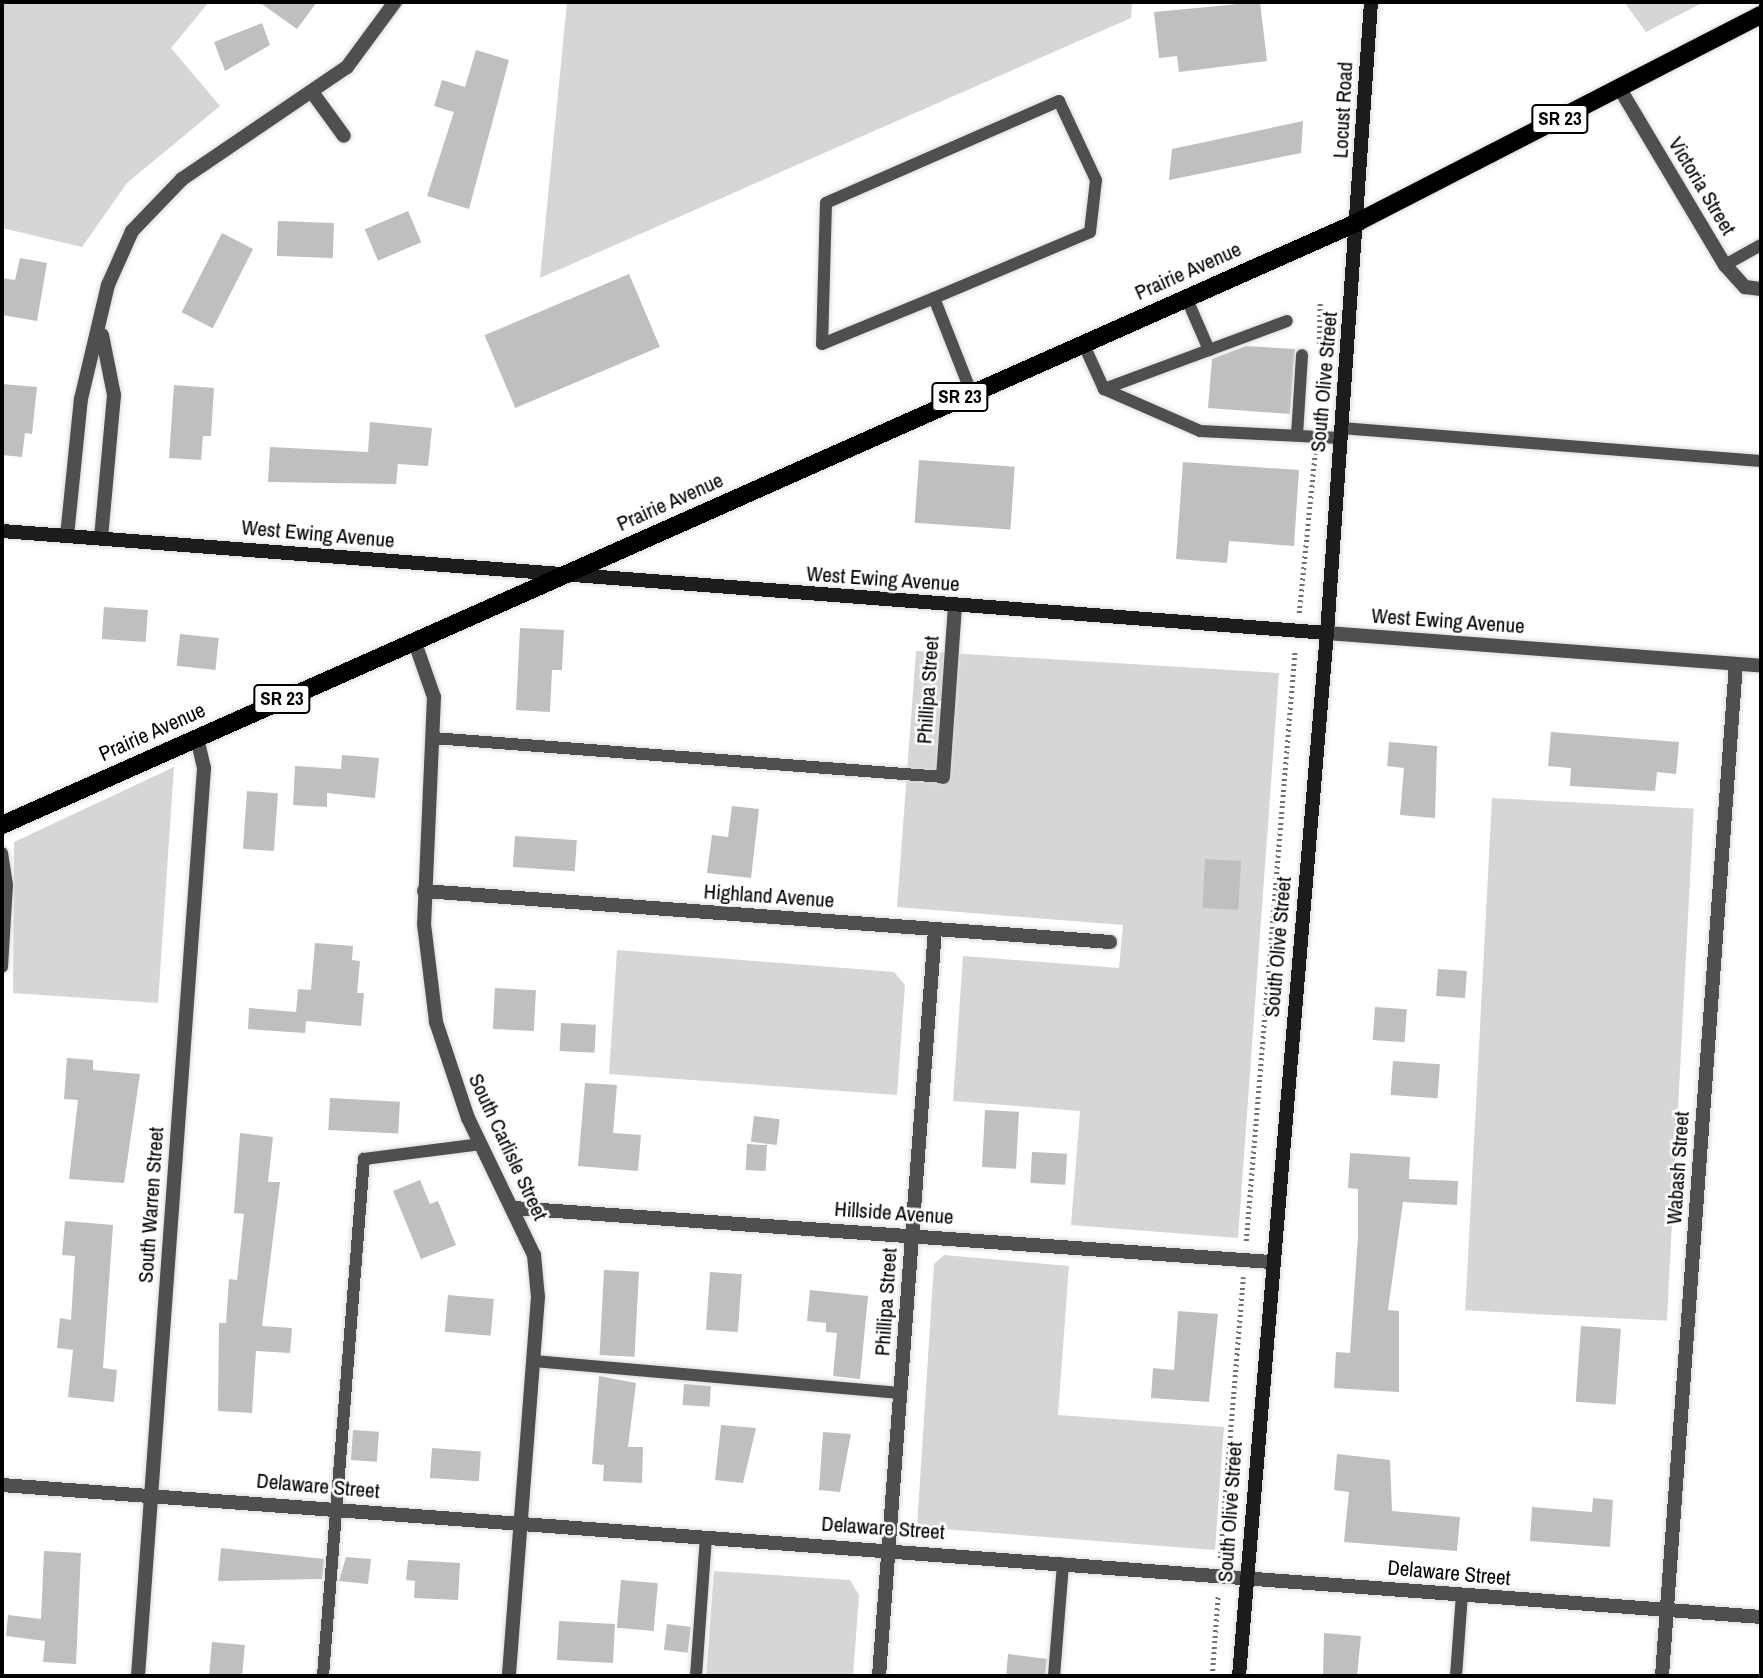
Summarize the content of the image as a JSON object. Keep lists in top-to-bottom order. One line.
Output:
{"streets":{"main road":["SR 23","Prairie Avenue"],"street":["Locust Road","Victoria Street","South Olive Street","West Ewing Avenue","Phillipa Street","Highland Avenue","South Carlisle Street","Wabash Street","South Warren Street","Hillside Avenue","Delaware Street"]},"crossings":[["Locust Road","SR 23"],["Locust Road","Prairie Avenue"],["Locust Road","South Olive Street"],["SR 23","Victoria Street"],["SR 23","Prairie Avenue"],["SR 23","South Olive Street"],["Prairie Avenue","South Olive Street"],["Prairie Avenue","West Ewing Avenue"],["Prairie Avenue","South Carlisle Street"],["Prairie Avenue","South Warren Street"],["South Olive Street","West Ewing Avenue"],["South Olive Street","Hillside Avenue"],["South Olive Street","Delaware Street"],["West Ewing Avenue","Phillipa Street"],["West Ewing Avenue","Wabash Street"],["Phillipa Street","Highland Avenue"],["Phillipa Street","Hillside Avenue"],["Phillipa Street","Delaware Street"],["Highland Avenue","South Carlisle Street"],["South Carlisle Street","Hillside Avenue"],["South Carlisle Street","Delaware Street"],["Wabash Street","Delaware Street"],["South Warren Street","Delaware Street"]]}
